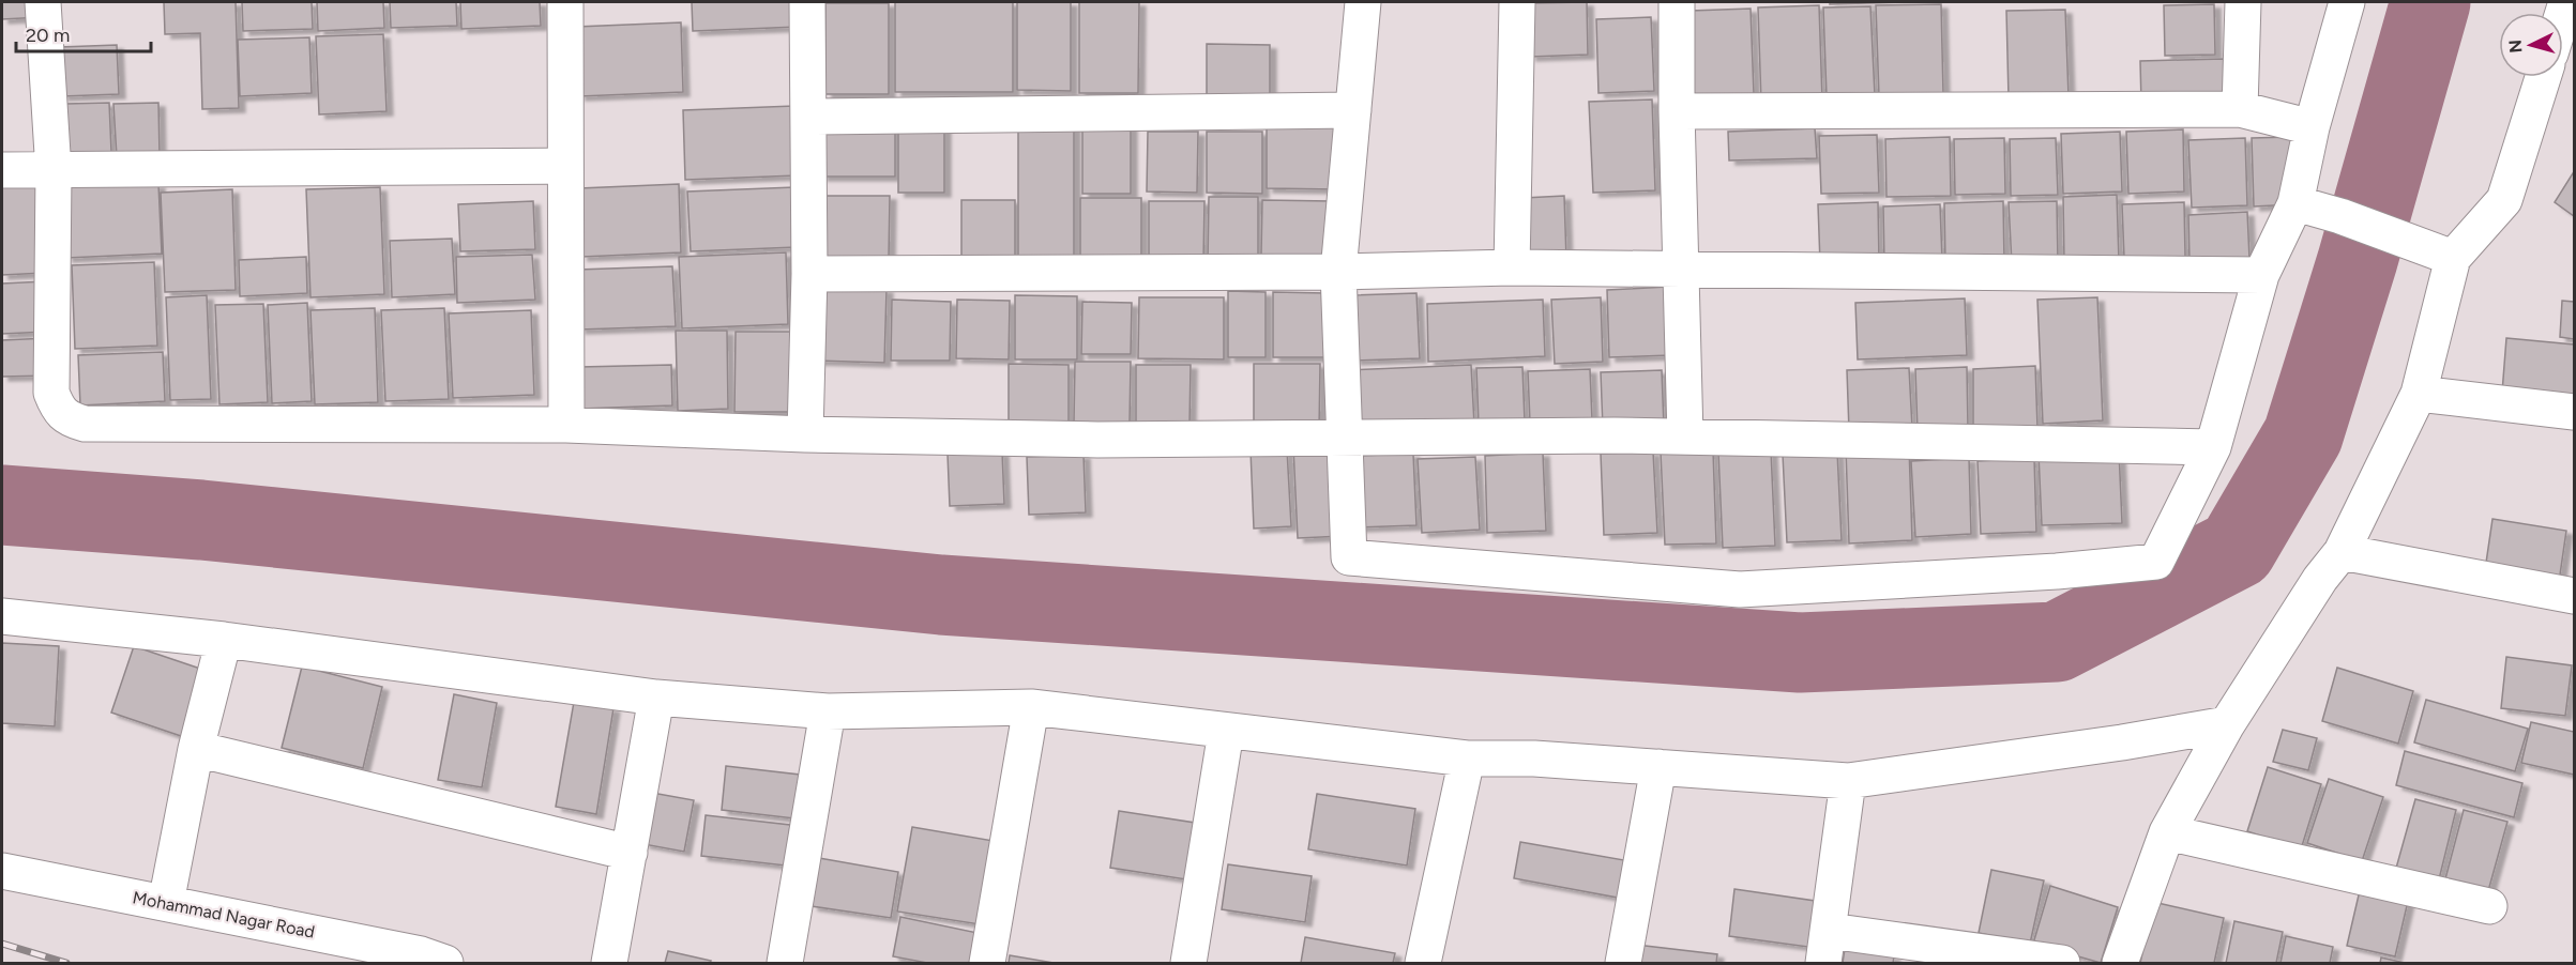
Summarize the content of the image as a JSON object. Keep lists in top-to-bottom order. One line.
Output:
{"streets":{"street":["Mohammad Nagar Road"]},"scale_bar":"20 m","north":"left"}
